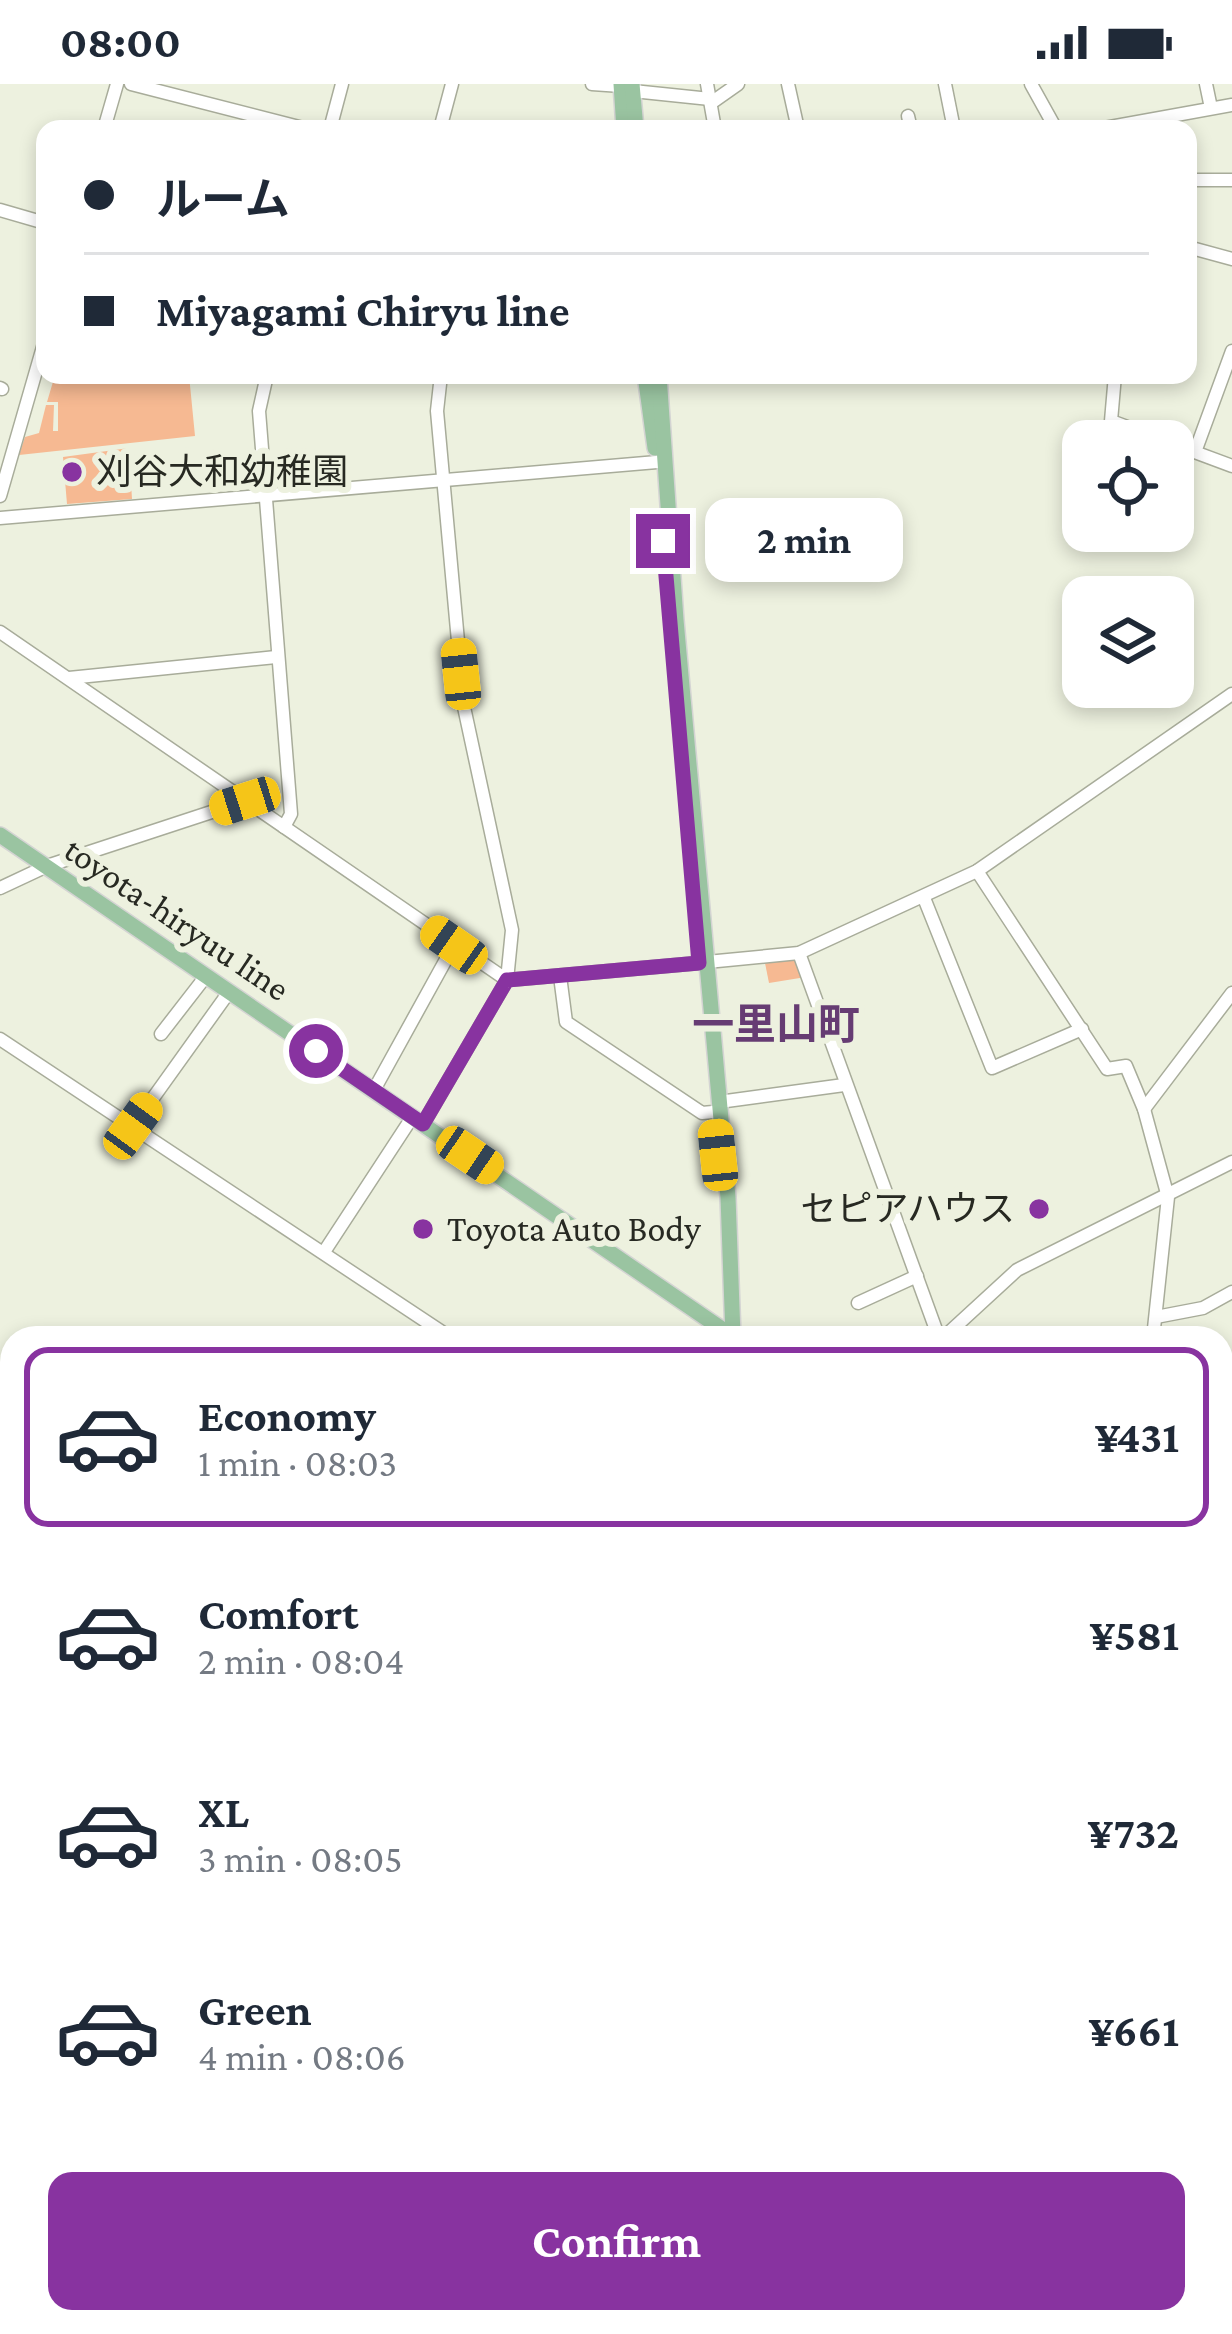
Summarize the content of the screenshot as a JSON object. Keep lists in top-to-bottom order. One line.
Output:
{"streets":{"main road":["toyota-hiryuu line"]},"districts":["一里山町"],"places":["刈谷大和幼稚園","セピアハウス","Toyota Auto Body"],"page":{"status":"08:00","banner":["ルーム","Miyagami Chiryu line"],"bubble":"2 min","list":[{"name":"Economy","note":"1 min · 08:03","value":"¥431"},{"name":"Comfort","note":"2 min · 08:04","value":"¥581"},{"name":"XL","note":"3 min · 08:05","value":"¥732"},{"name":"Green","note":"4 min · 08:06","value":"¥661"}],"buttons":"Confirm"}}
